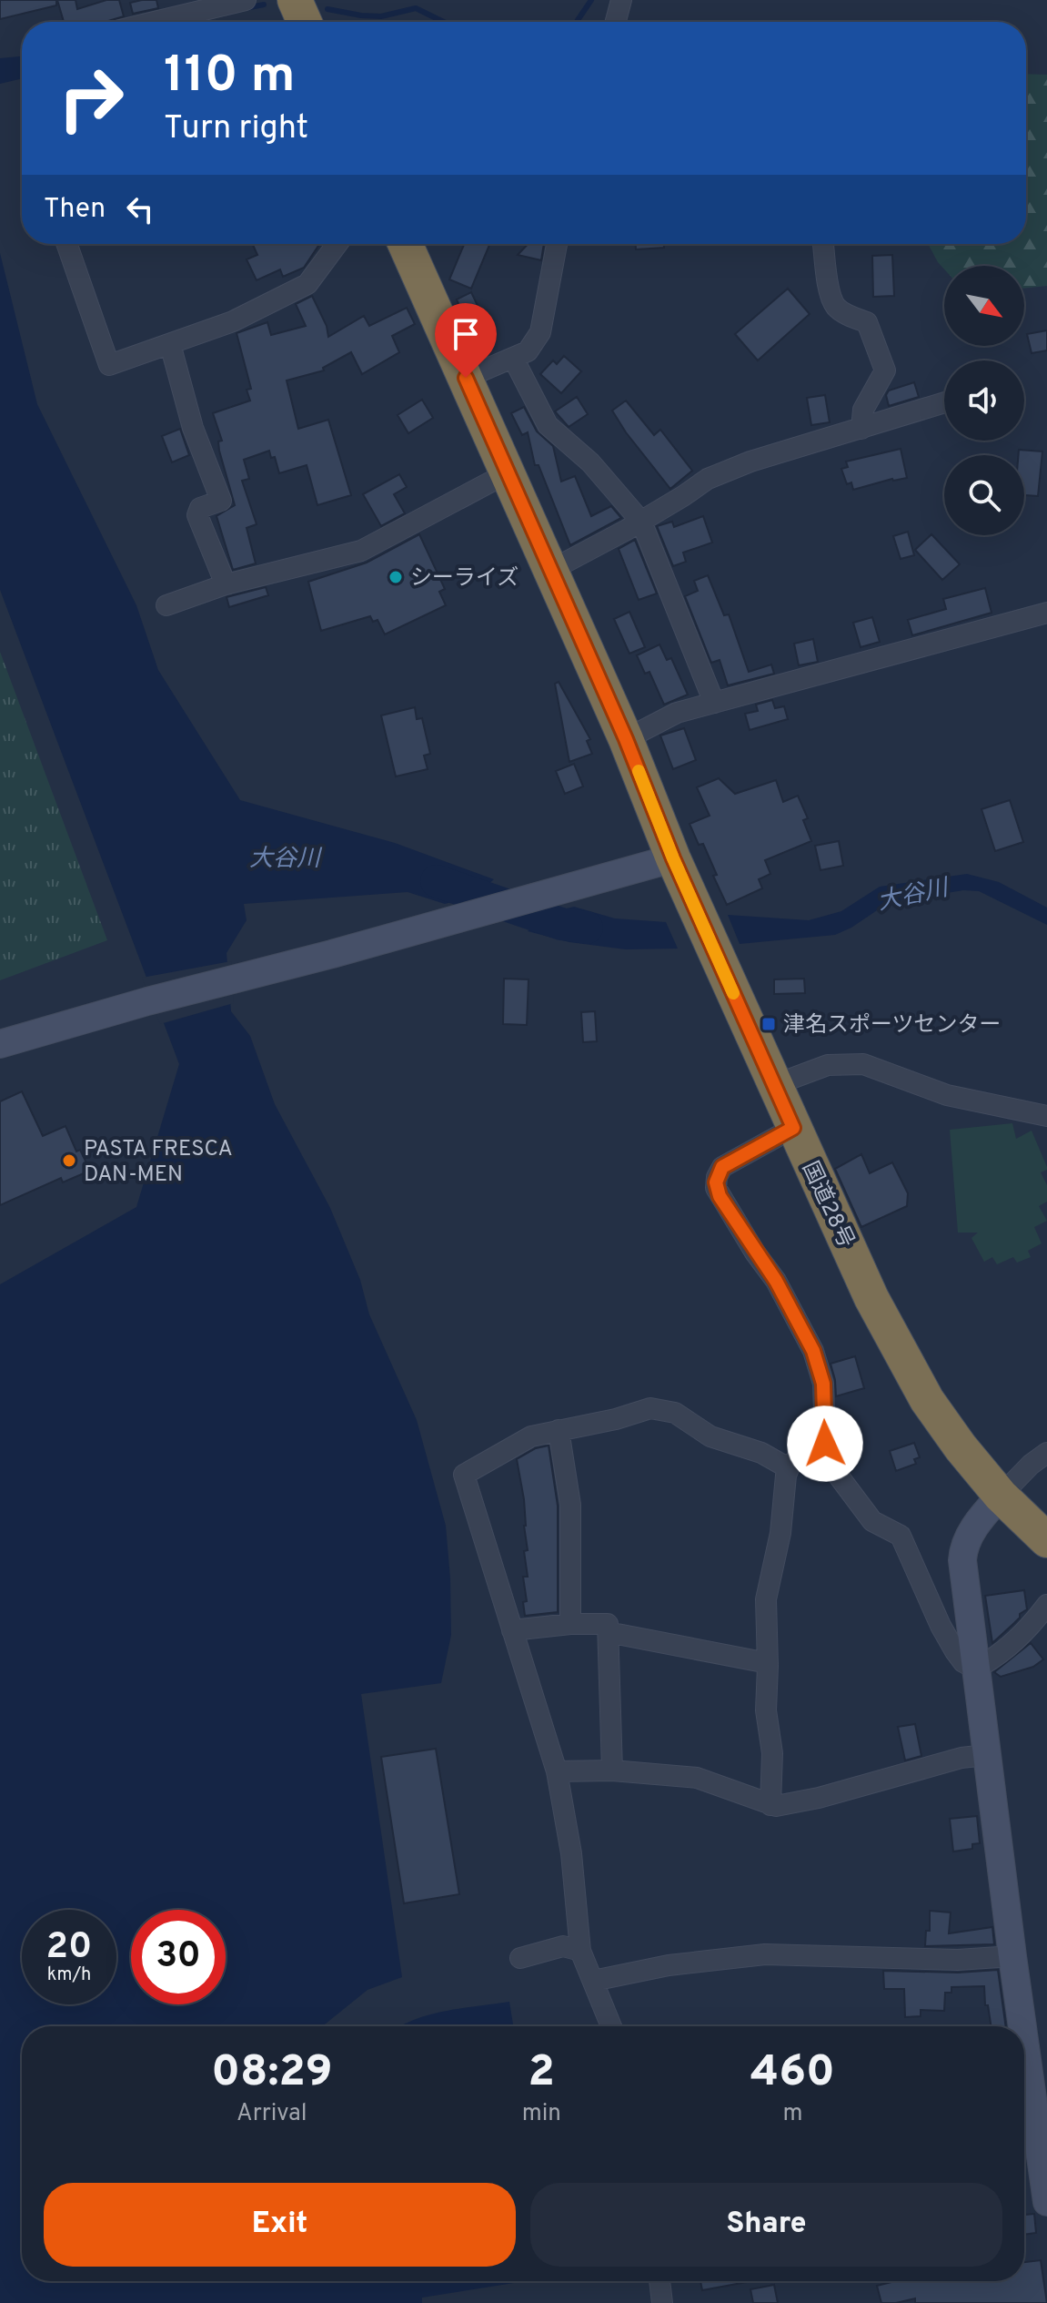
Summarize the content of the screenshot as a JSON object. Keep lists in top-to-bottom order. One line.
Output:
{"streets":{"highway":["国道28号"]},"water":["大谷川"],"places":{"other":["シーライズ","PASTA FRESCA DAN-MEN"],"transit":["津名スポーツセンター"]},"north":"bottom right","page":{"turn":["110 m","Turn right"],"then":"Then","speed":"20 km/h","limit":"30","eta":["08:29","Arrival","2","min","460","m"],"buttons":["Exit","Share"]}}
